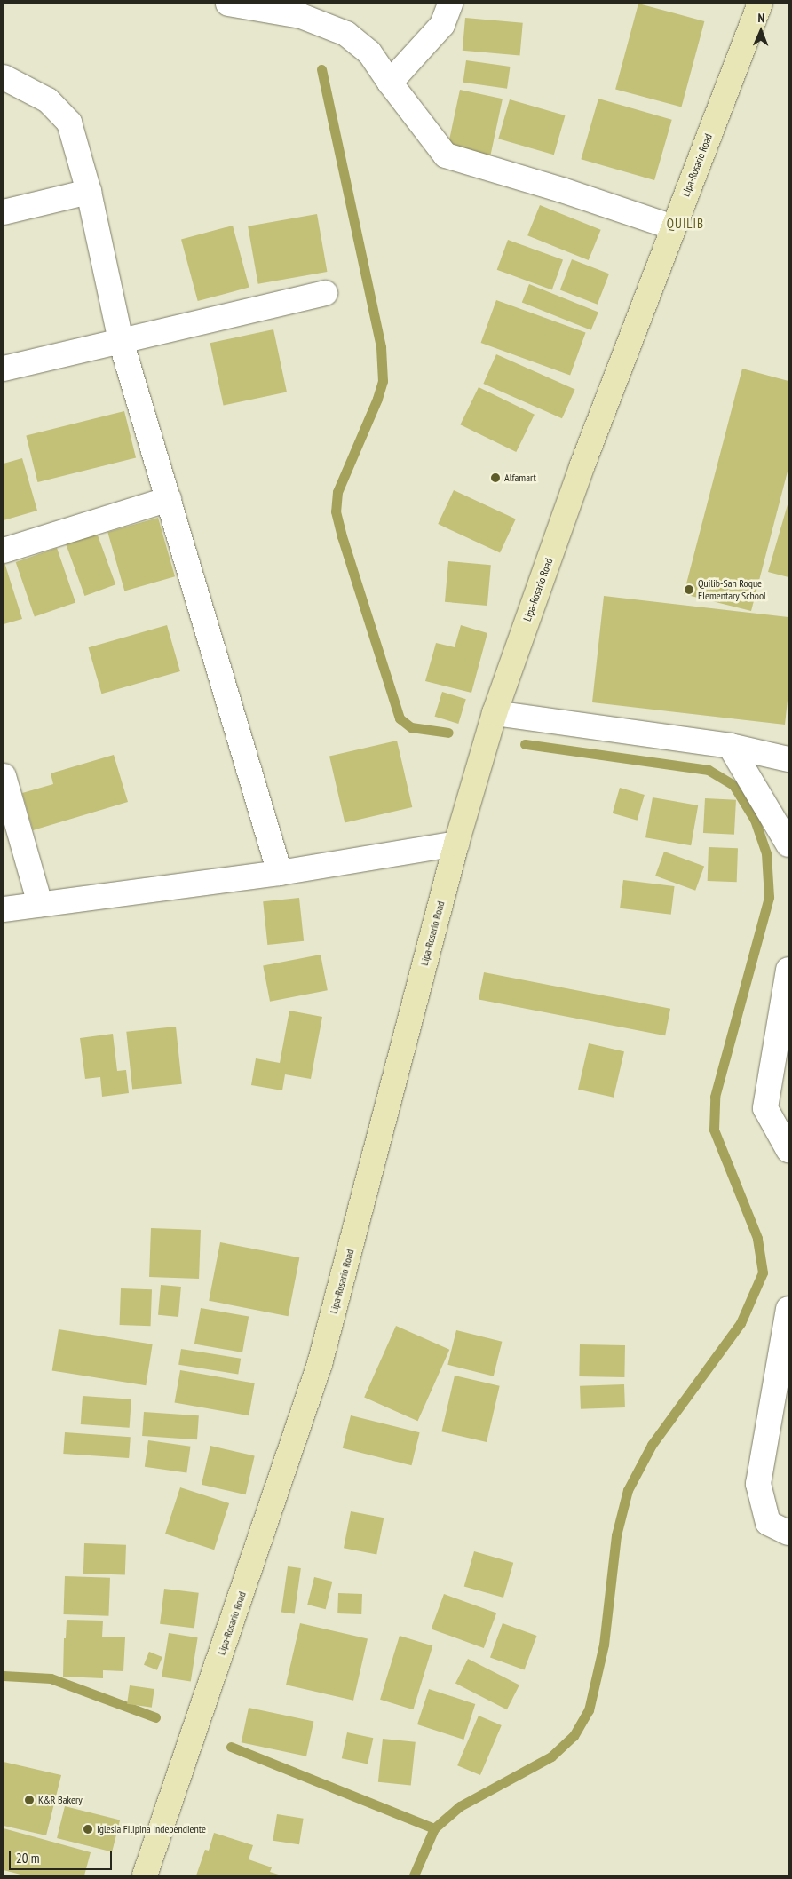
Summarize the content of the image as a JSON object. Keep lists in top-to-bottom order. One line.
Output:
{"streets":{"main road":["Lipa-Rosario Road"]},"districts":["QUILIB"],"places":["Alfamart","Quilib-San Roque Elementary School","K&R Bakery","Iglesia Filipina Independiente"],"scale_bar":"20 m","north":"top"}
